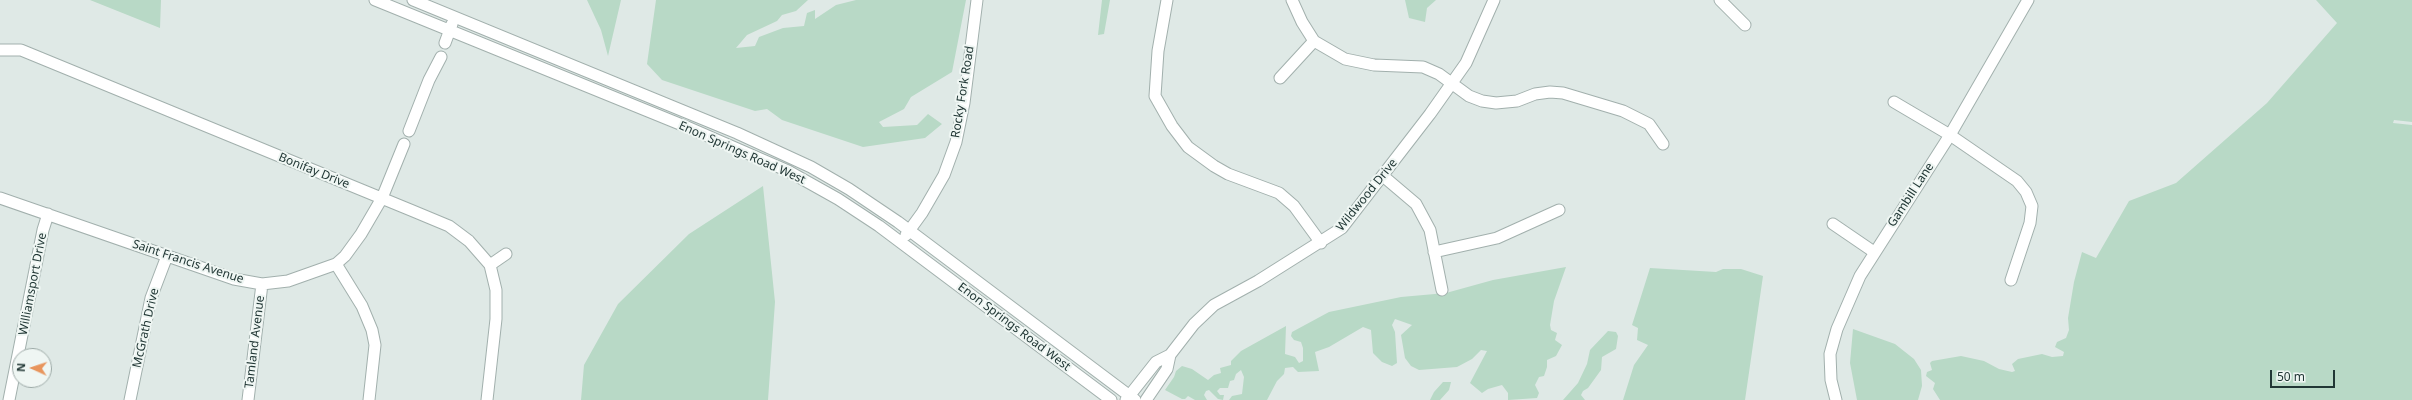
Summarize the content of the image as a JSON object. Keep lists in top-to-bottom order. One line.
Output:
{"streets":{"street":["Rocky Fork Road","Enon Springs Road West","Bonifay Drive","Wildwood Drive","Gambill Lane","Saint Francis Avenue","Williamsport Drive","McGrath Drive","Tamland Avenue"]},"crossings":[["Rocky Fork Road","Enon Springs Road West"],["Enon Springs Road West","Wildwood Drive"],["Bonifay Drive","Saint Francis Avenue"],["Saint Francis Avenue","Williamsport Drive"],["Saint Francis Avenue","McGrath Drive"],["Saint Francis Avenue","Tamland Avenue"]],"scale_bar":"50 m","north":"left"}
